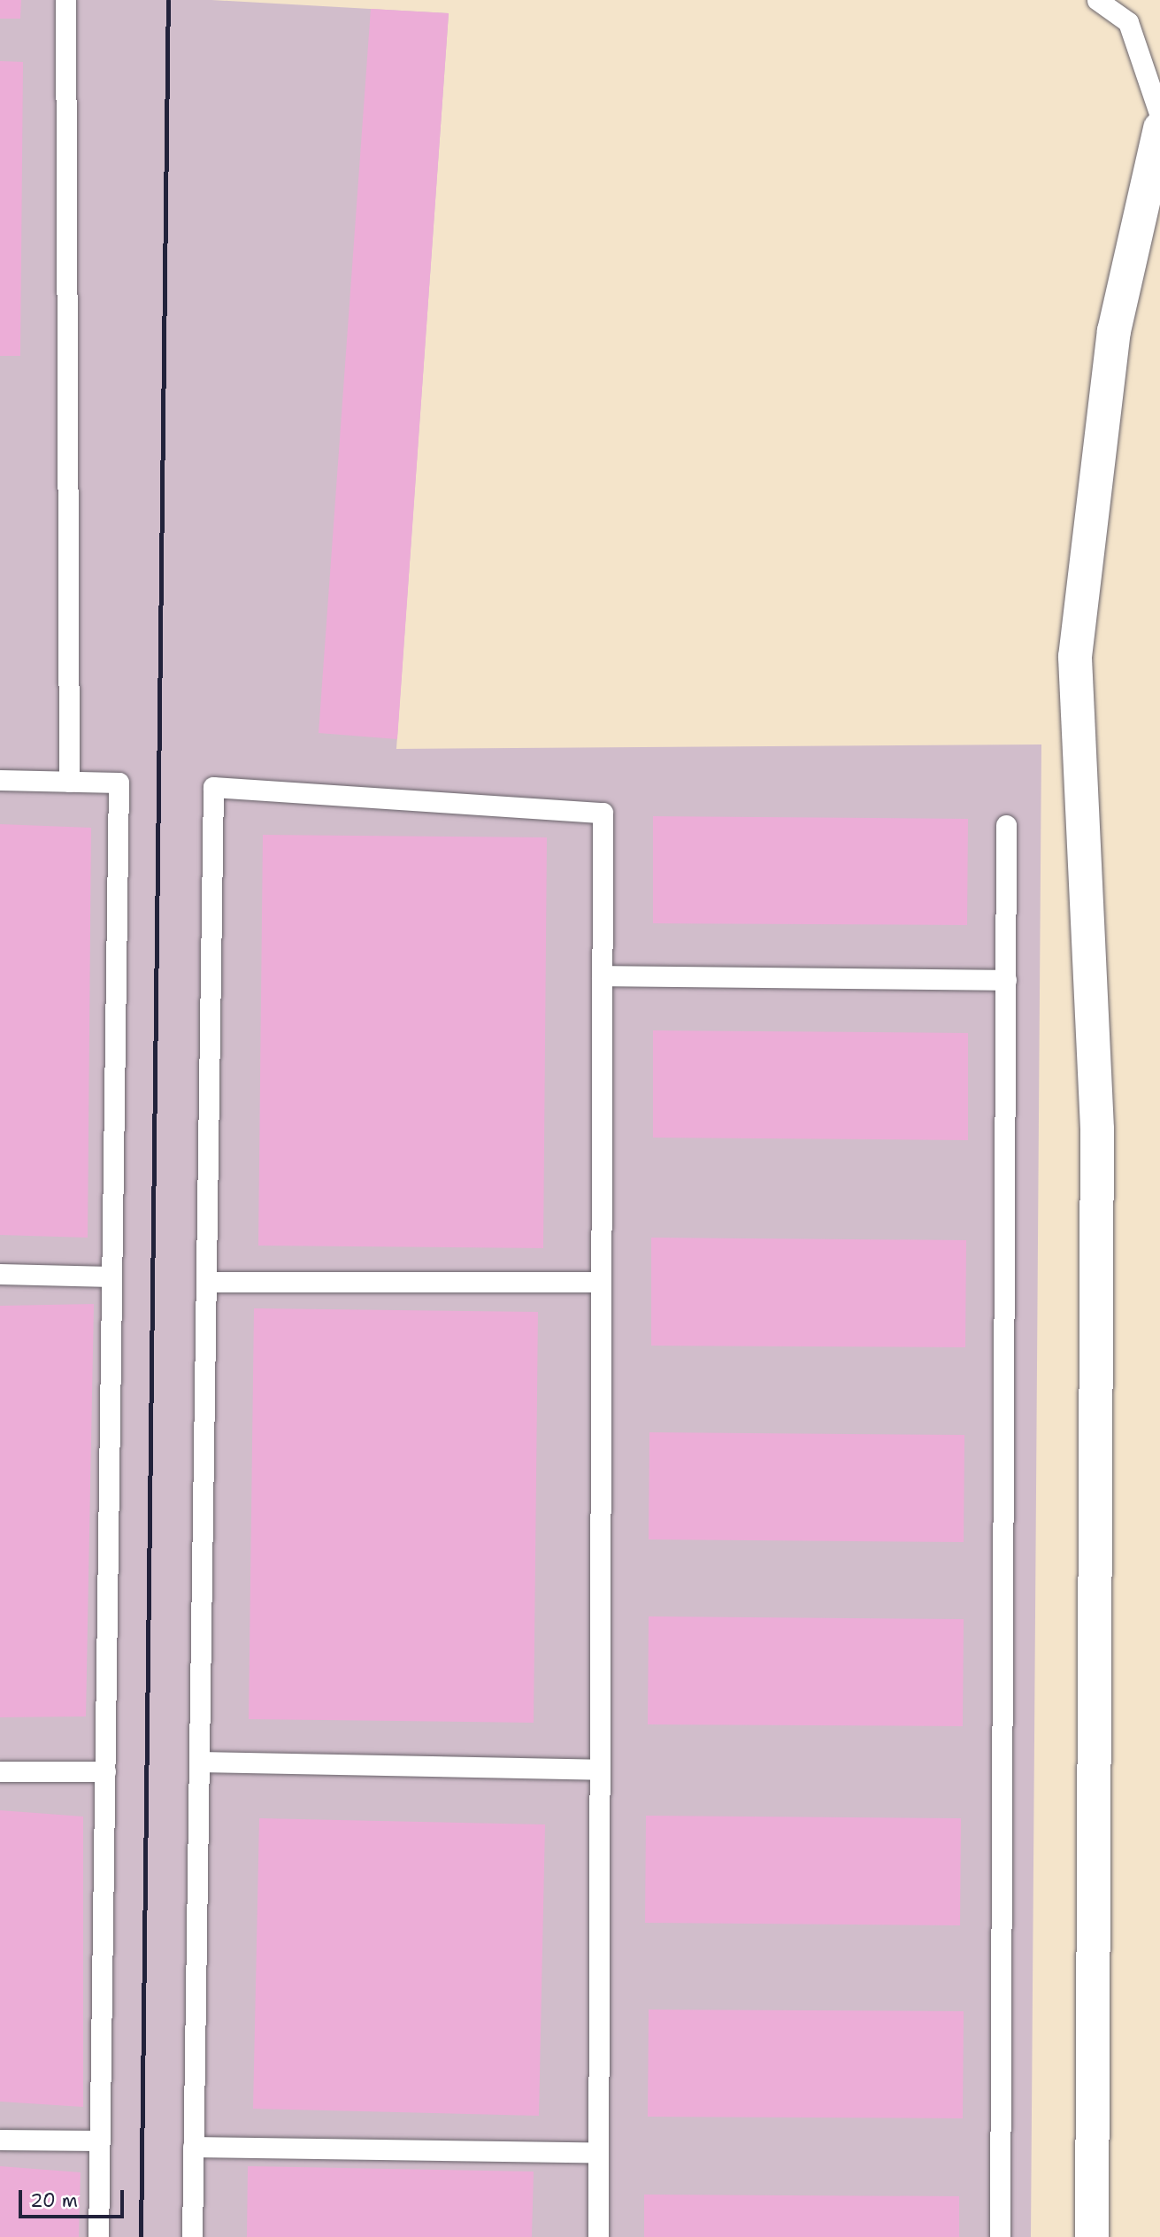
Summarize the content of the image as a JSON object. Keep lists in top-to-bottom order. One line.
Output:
{"scale_bar":"20 m"}
